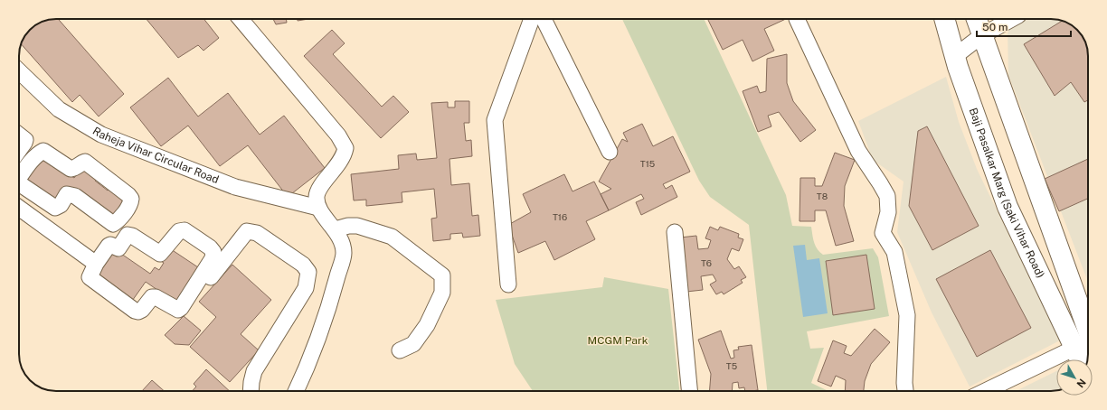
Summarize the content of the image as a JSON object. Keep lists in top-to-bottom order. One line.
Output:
{"streets":{"main road":["Baji Pasalkar Marg (Saki Vihar Road)"],"street":["Raheja Vihar Circular Road"]},"parks":["MCGM Park"],"house_numbers":["T15","T8","T16","T6","T5"],"scale_bar":"50 m","north":"bottom right"}
